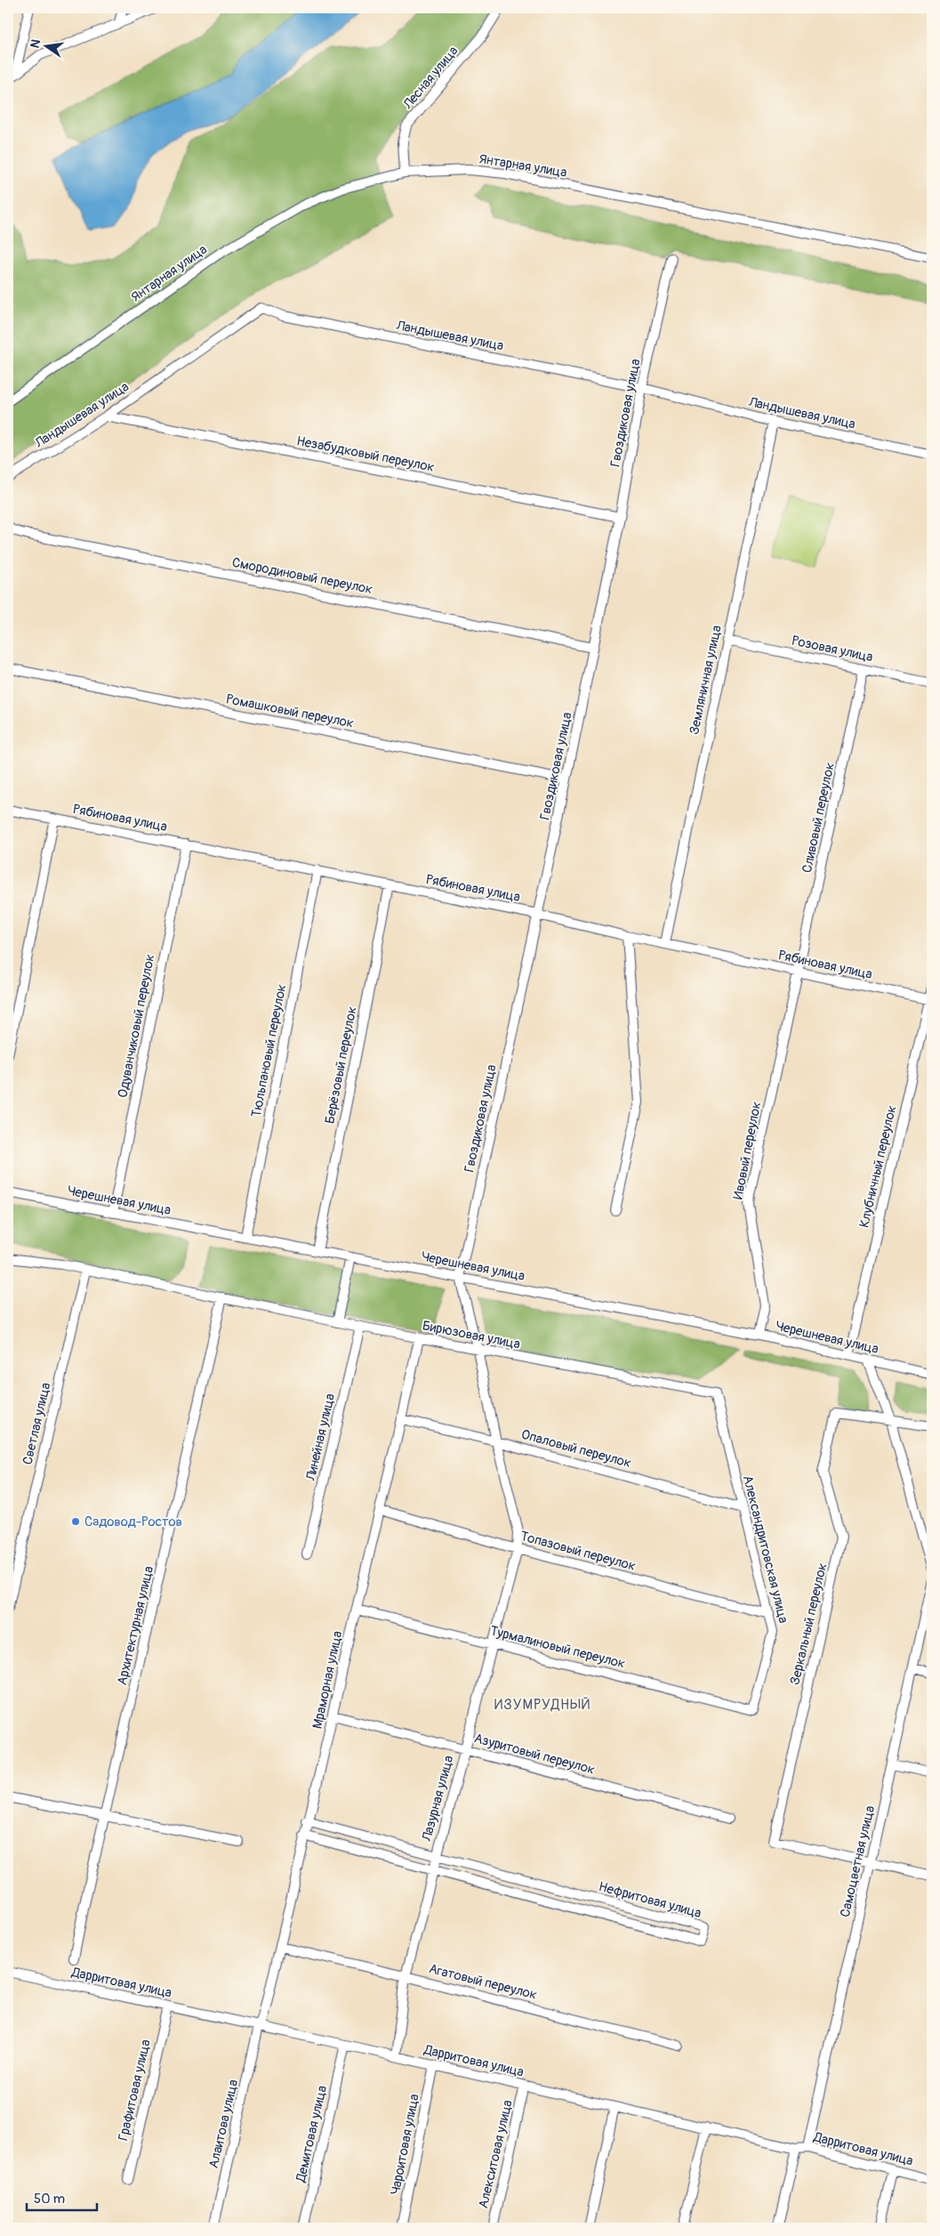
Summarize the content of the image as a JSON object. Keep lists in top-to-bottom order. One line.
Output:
{"streets":{"street":["Лесная улица","Янтарная улица","Ландышевая улица","Гвоздиковая улица","Незабудковый переулок","Смородиновый переулок","Розовая улица","Земляничная улица","Ромашковый переулок","Рябиновая улица","Сливовый переулок","Одуванчиковый переулок","Тюльпановый переулок","Берёзовый переулок","Ивовый переулок","Клубничный переулок","Черешневая улица","Бирюзовая улица","Светлая улица","Линейная улица","Опаловый переулок","Александритовская улица","Топазовый переулок","Зеркальный переулок","Архитектурная улица","Турмалиновый переулок","Мраморная улица","Азуритовый переулок","Лазурная улица","Самоцветная улица","Нефритовая улица","Агатовый переулок","Дарритовая улица","Графитовая улица","Алаитова улица","Демитовая улица","Чароитовая улица","Алекситовая улица"]},"crossings":[["Лесная улица","Янтарная улица"],["Ландышевая улица","Гвоздиковая улица"],["Ландышевая улица","Незабудковый переулок"],["Ландышевая улица","Земляничная улица"],["Гвоздиковая улица","Незабудковый переулок"],["Гвоздиковая улица","Смородиновый переулок"],["Гвоздиковая улица","Ромашковый переулок"],["Гвоздиковая улица","Рябиновая улица"],["Гвоздиковая улица","Черешневая улица"],["Гвоздиковая улица","Лазурная улица"],["Розовая улица","Земляничная улица"],["Розовая улица","Сливовый переулок"],["Земляничная улица","Рябиновая улица"],["Рябиновая улица","Сливовый переулок"],["Рябиновая улица","Одуванчиковый переулок"],["Рябиновая улица","Тюльпановый переулок"],["Рябиновая улица","Берёзовый переулок"],["Рябиновая улица","Ивовый переулок"],["Рябиновая улица","Клубничный переулок"],["Сливовый переулок","Ивовый переулок"],["Одуванчиковый переулок","Черешневая улица"],["Тюльпановый переулок","Черешневая улица"],["Берёзовый переулок","Черешневая улица"],["Ивовый переулок","Черешневая улица"],["Клубничный переулок","Черешневая улица"],["Черешневая улица","Лазурная улица"],["Бирюзовая улица","Светлая улица"],["Бирюзовая улица","Линейная улица"],["Бирюзовая улица","Александритовская улица"],["Бирюзовая улица","Архитектурная улица"],["Бирюзовая улица","Мраморная улица"],["Бирюзовая улица","Лазурная улица"],["Опаловый переулок","Александритовская улица"],["Опаловый переулок","Мраморная улица"],["Опаловый переулок","Лазурная улица"],["Александритовская улица","Топазовый переулок"],["Александритовская улица","Турмалиновый переулок"],["Топазовый переулок","Мраморная улица"],["Топазовый переулок","Лазурная улица"],["Зеркальный переулок","Самоцветная улица"],["Турмалиновый переулок","Мраморная улица"],["Турмалиновый переулок","Лазурная улица"],["Мраморная улица","Азуритовый переулок"],["Мраморная улица","Нефритовая улица"],["Мраморная улица","Агатовый переулок"],["Мраморная улица","Дарритовая улица"],["Мраморная улица","Алаитова улица"],["Азуритовый переулок","Лазурная улица"],["Лазурная улица","Нефритовая улица"],["Лазурная улица","Агатовый переулок"],["Лазурная улица","Дарритовая улица"],["Самоцветная улица","Дарритовая улица"],["Дарритовая улица","Графитовая улица"],["Дарритовая улица","Алаитова улица"],["Дарритовая улица","Демитовая улица"],["Дарритовая улица","Чароитовая улица"],["Дарритовая улица","Алекситовая улица"]],"districts":["ИЗУМРУДНЫЙ"],"places":["Садовод-Ростов"],"scale_bar":"50 m","north":"left"}
